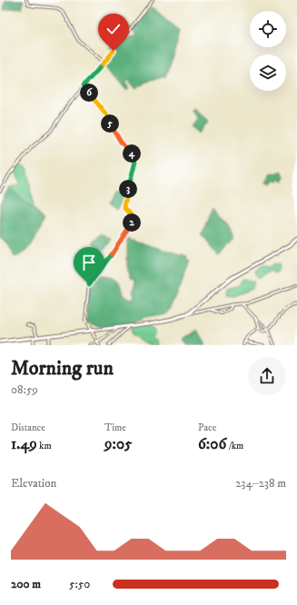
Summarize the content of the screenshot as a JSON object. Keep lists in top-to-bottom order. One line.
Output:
{"page":{"pins":["6","5","4","3","2"],"heading":["Morning run","08:59"],"stats":[["Distance","1.49 km"],["Time","9:05"],["Pace","6:06 /km"]],"chart":["Elevation","234–238 m"],"list":[{"name":"200 m","note":"5:50"}]}}
